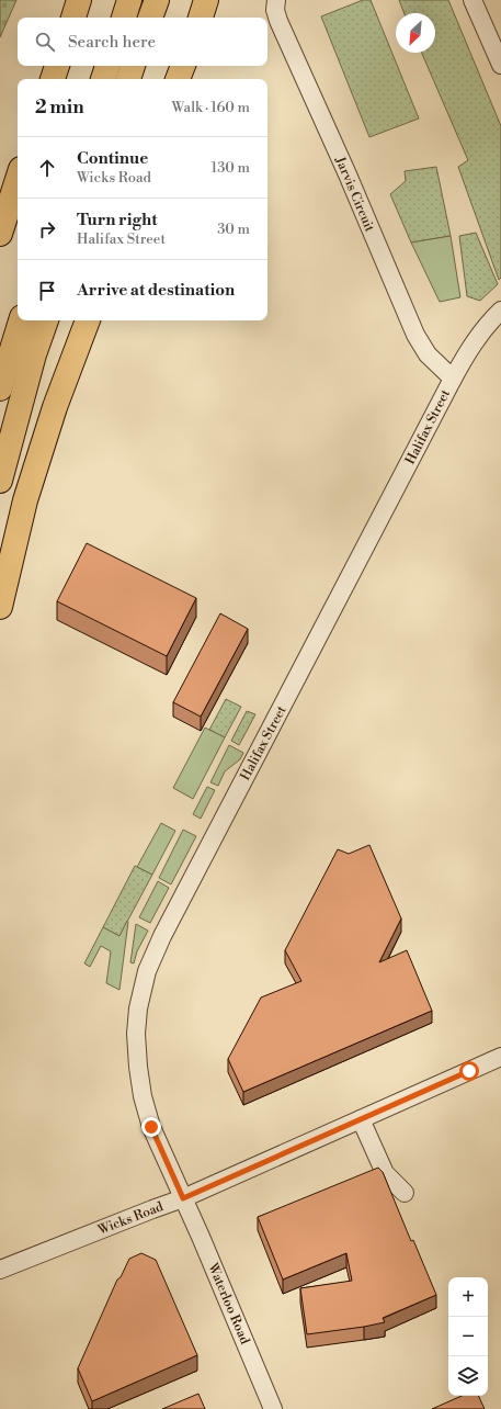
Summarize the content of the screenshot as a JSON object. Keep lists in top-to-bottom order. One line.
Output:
{"streets":{"street":["Jarvis Circuit","Halifax Street","Wicks Road","Waterloo Road"]},"crossings":[["Jarvis Circuit","Halifax Street"],["Halifax Street","Wicks Road"],["Halifax Street","Waterloo Road"],["Wicks Road","Waterloo Road"]],"north":"bottom left","page":{"search":"Search here","heading":["2 min","Walk · 160 m"],"list":[["Continue","Wicks Road","130 m"],["Turn right","Halifax Street","30 m"],"Arrive at destination"],"map_buttons":["+","−"]}}
